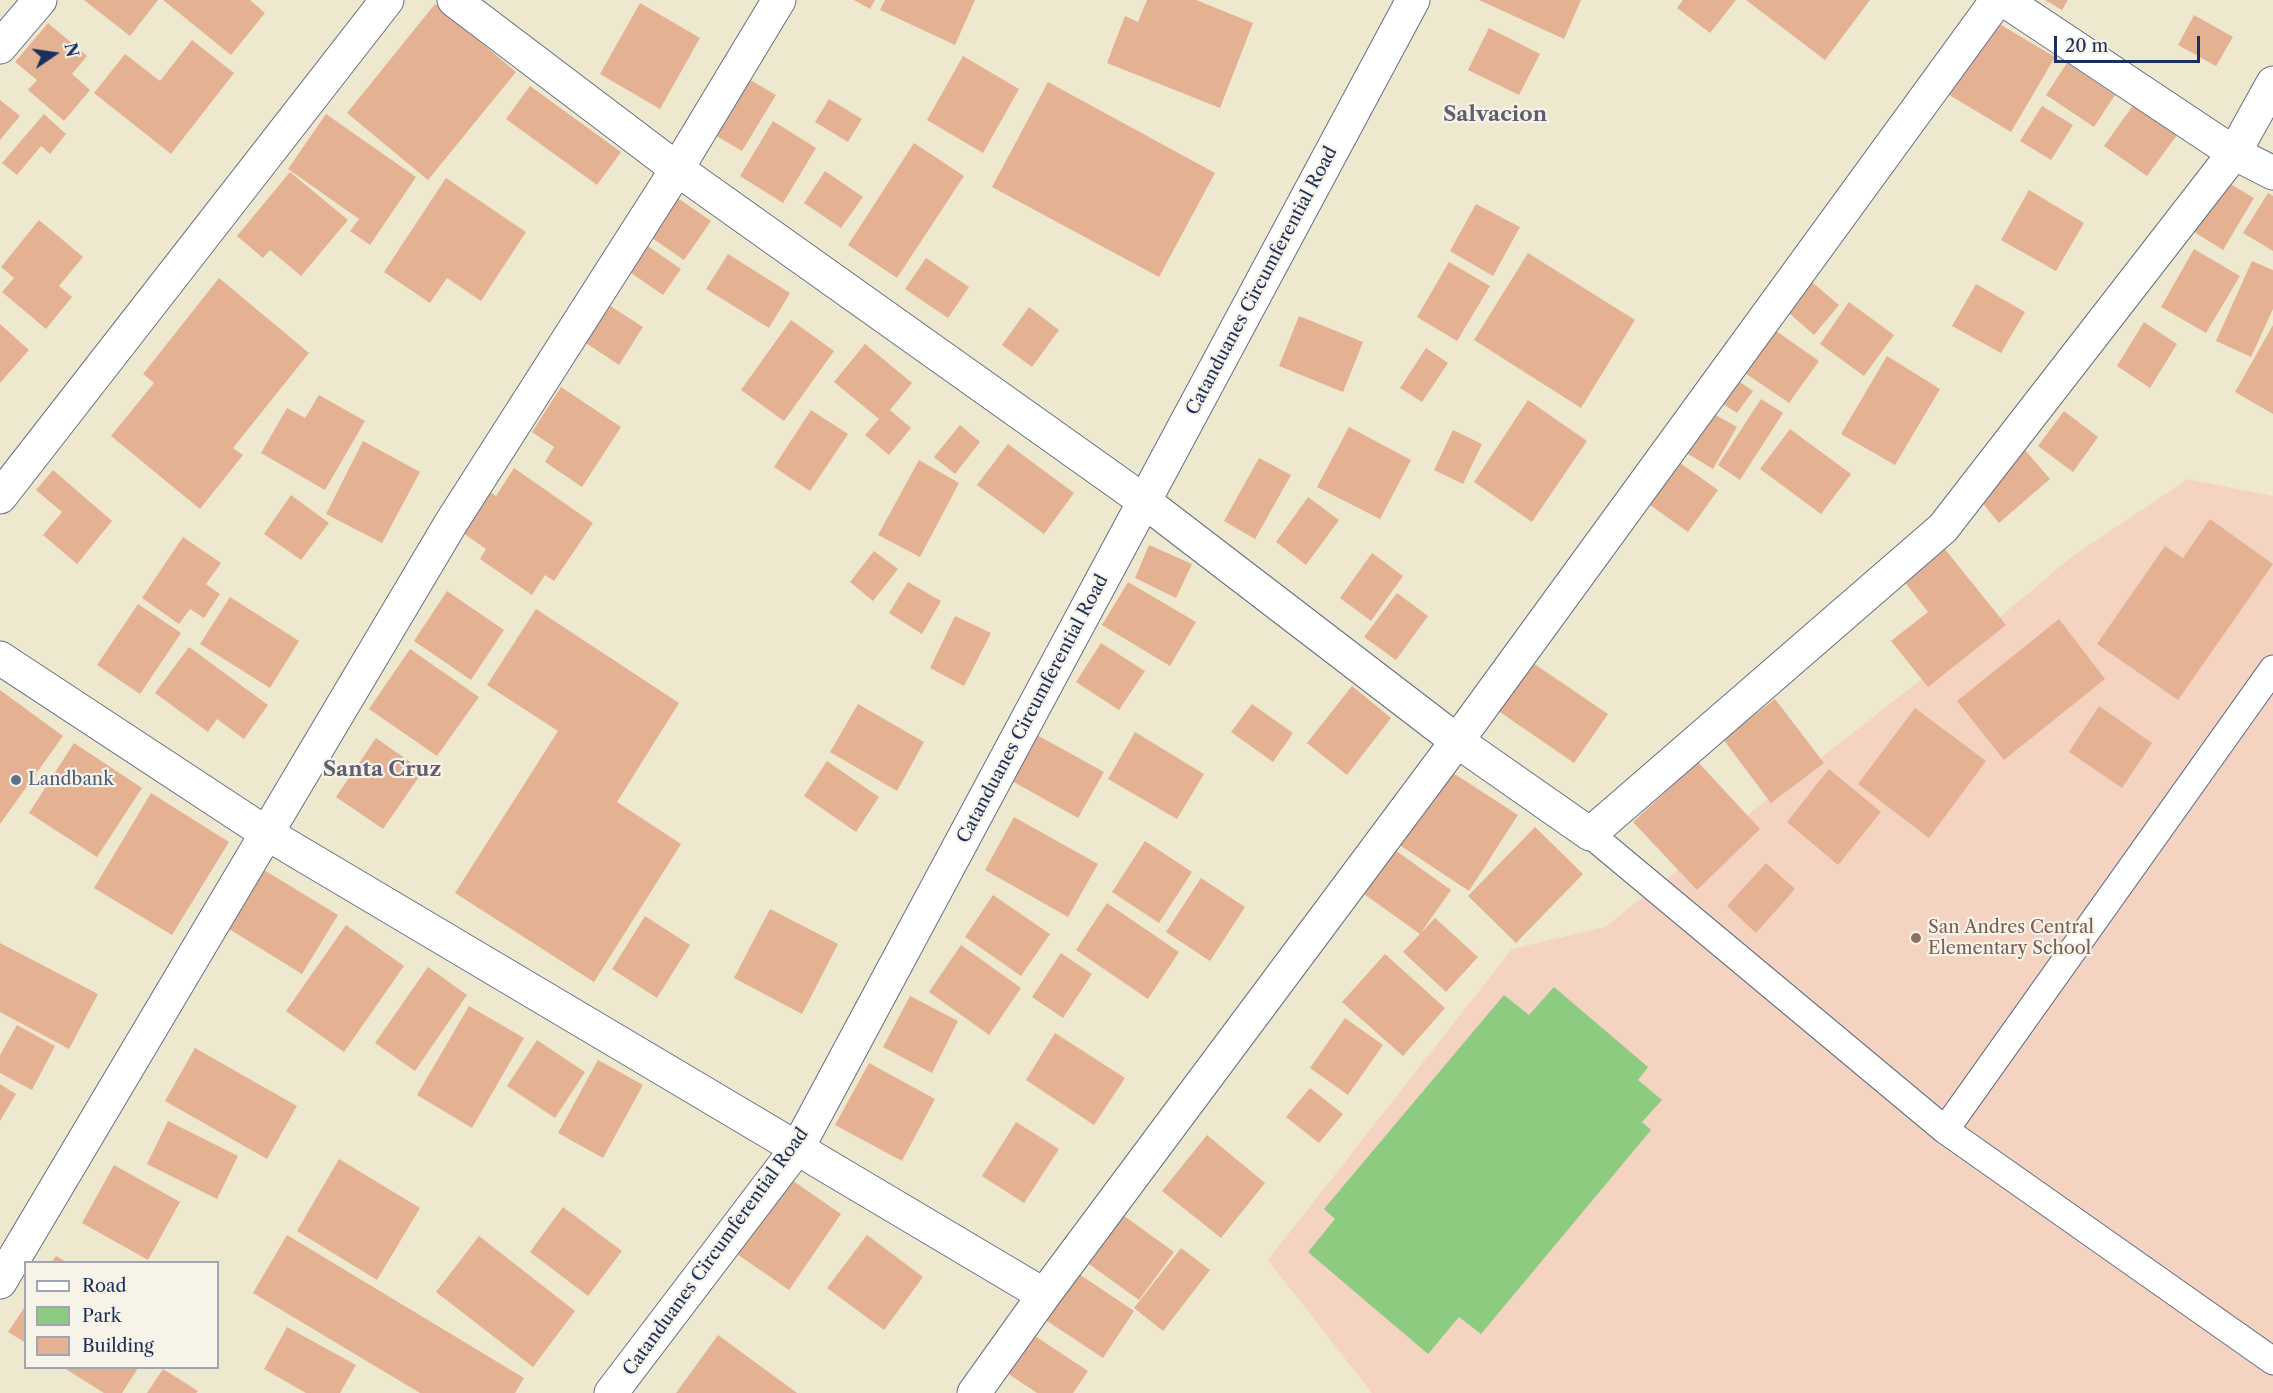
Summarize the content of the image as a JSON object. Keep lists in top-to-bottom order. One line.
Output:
{"streets":{"street":["Catanduanes Circumferential Road"]},"districts":["Salvacion","Santa Cruz"],"places":["Landbank","San Andres Central Elementary School"],"legend":["Road","Park","Building"],"scale_bar":"20 m","north":"right"}
